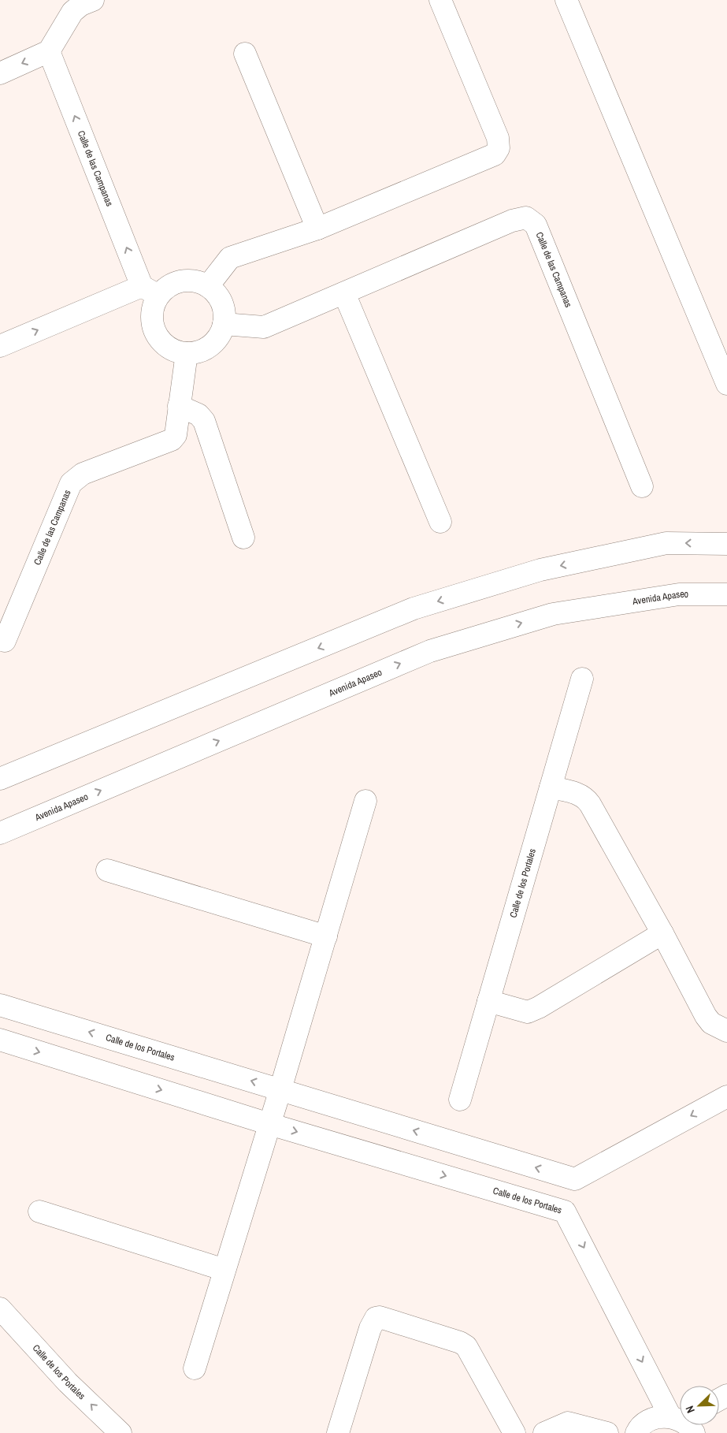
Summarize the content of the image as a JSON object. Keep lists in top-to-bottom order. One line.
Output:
{"streets":{"street":["Calle de las Campanas","Avenida Apaseo","Calle de los Portales"]},"north":"bottom left"}
